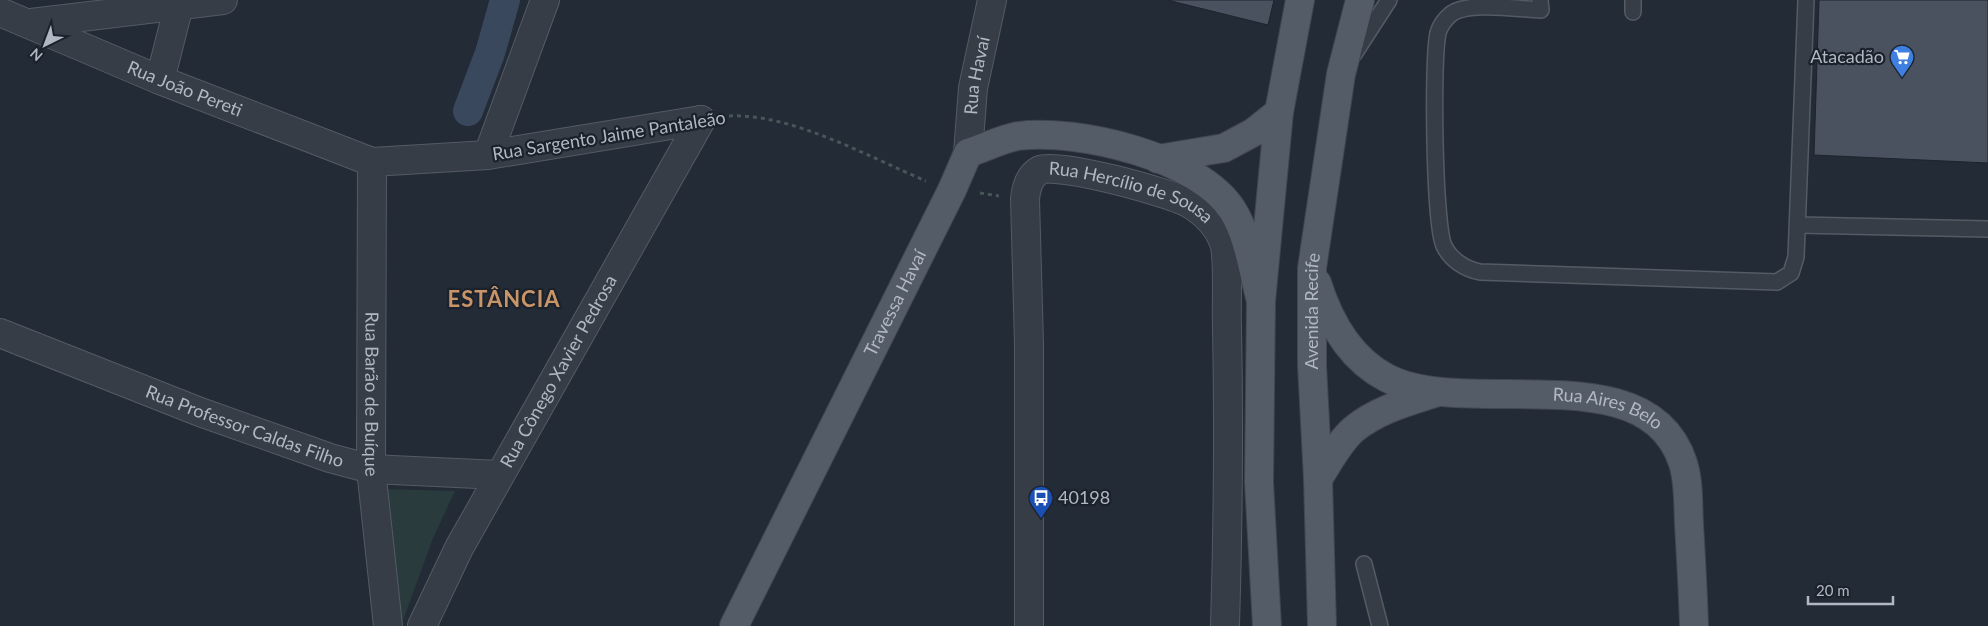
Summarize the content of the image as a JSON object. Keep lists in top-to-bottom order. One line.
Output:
{"streets":{"main road":["Travessa Havaí","Avenida Recife","Rua Aires Belo"],"street":["Rua Havaí","Rua João Pereti","Rua Sargento Jaime Pantaleão","Rua Hercílio de Sousa","Rua Cônego Xavier Pedrosa","Rua Barão de Buíque","Rua Professor Caldas Filho"]},"crossings":[["Rua Havaí","Travessa Havaí"],["Rua João Pereti","Rua Sargento Jaime Pantaleão"],["Rua João Pereti","Rua Barão de Buíque"],["Rua Sargento Jaime Pantaleão","Rua Hercílio de Sousa"],["Rua Sargento Jaime Pantaleão","Travessa Havaí"],["Rua Sargento Jaime Pantaleão","Rua Cônego Xavier Pedrosa"],["Rua Sargento Jaime Pantaleão","Rua Barão de Buíque"],["Avenida Recife","Rua Aires Belo"],["Rua Cônego Xavier Pedrosa","Rua Professor Caldas Filho"],["Rua Barão de Buíque","Rua Professor Caldas Filho"]],"districts":["ESTÂNCIA"],"places":{"supermarket":["Atacadão"],"bus stop":["40198"]},"scale_bar":"20 m","north":"bottom left"}
